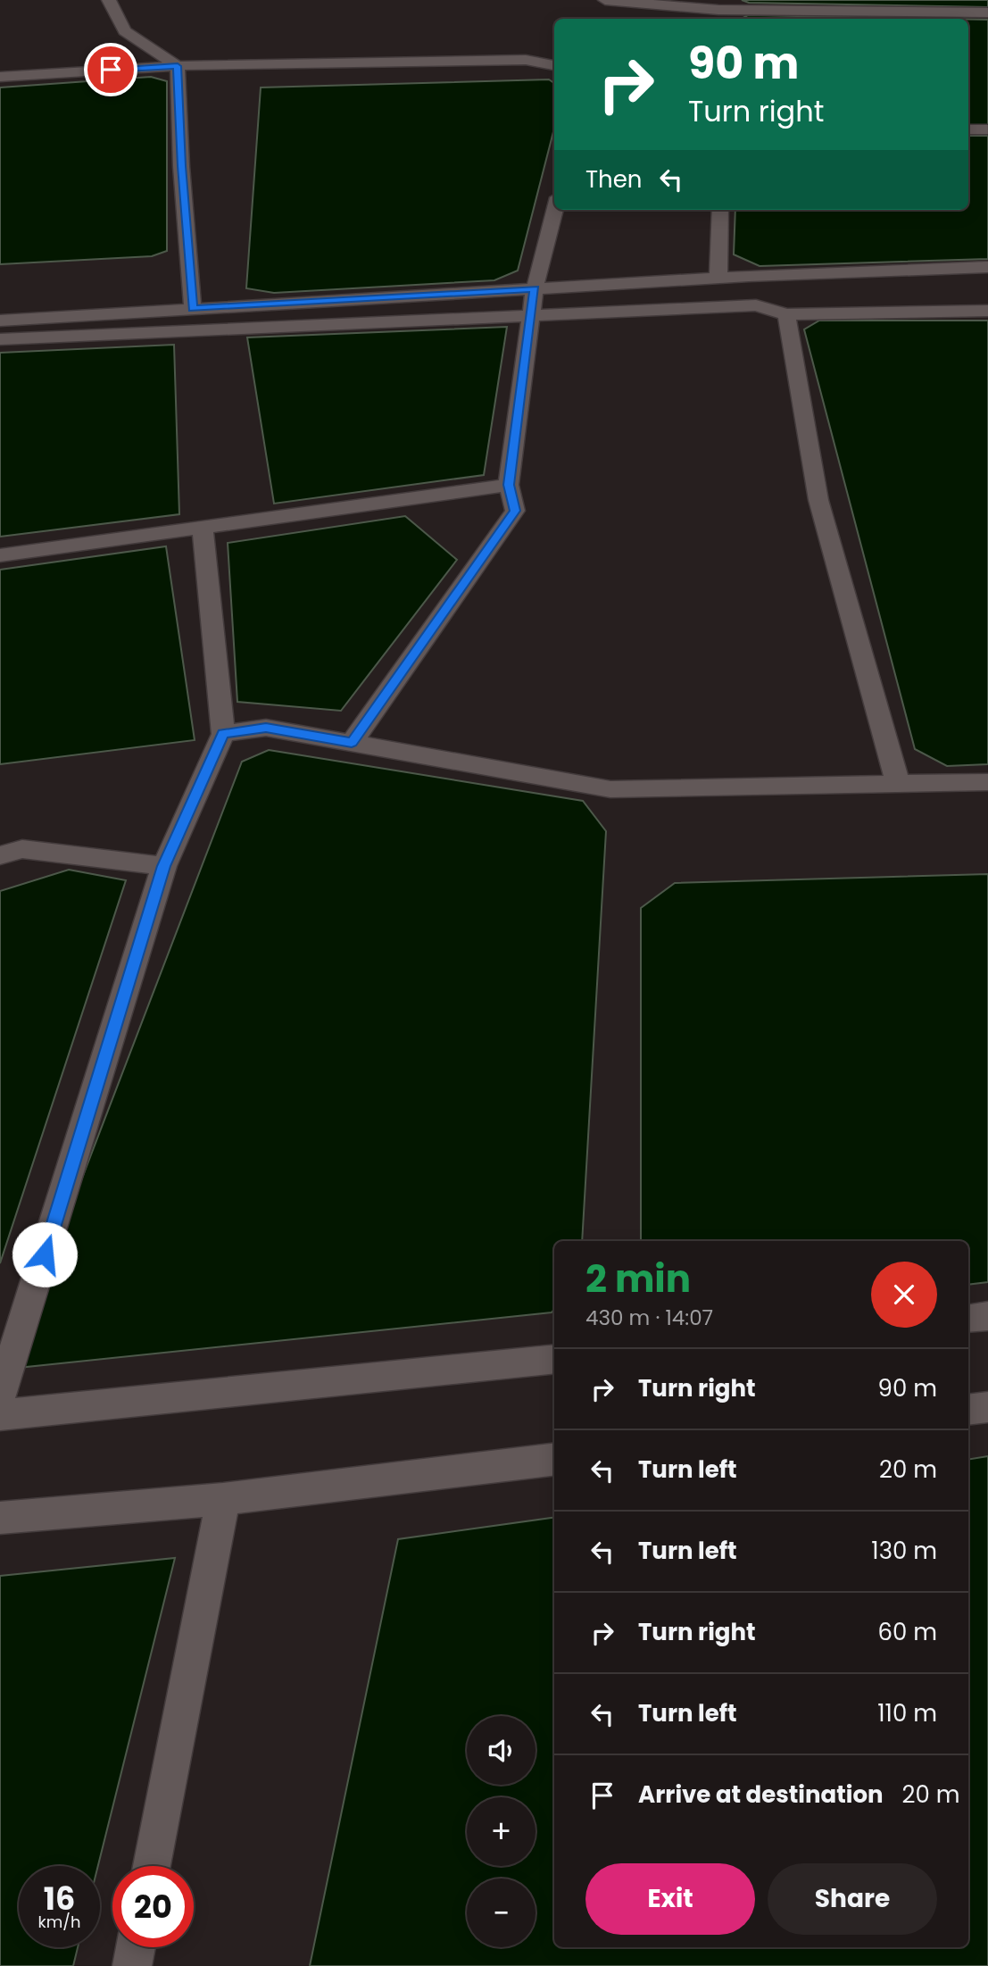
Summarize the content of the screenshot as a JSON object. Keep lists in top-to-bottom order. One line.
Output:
{"page":{"turn":["90 m","Turn right"],"then":"Then","heading":["2 min","430 m · 14:07"],"list":[{"name":"Turn right","value":"90 m"},{"name":"Turn left","value":"20 m"},{"name":"Turn left","value":"130 m"},{"name":"Turn right","value":"60 m"},{"name":"Turn left","value":"110 m"},{"name":"Arrive at destination","value":"20 m"}],"map_buttons":["+","−"],"buttons":["Exit","Share"],"speed":"16 km/h","limit":"20"}}
